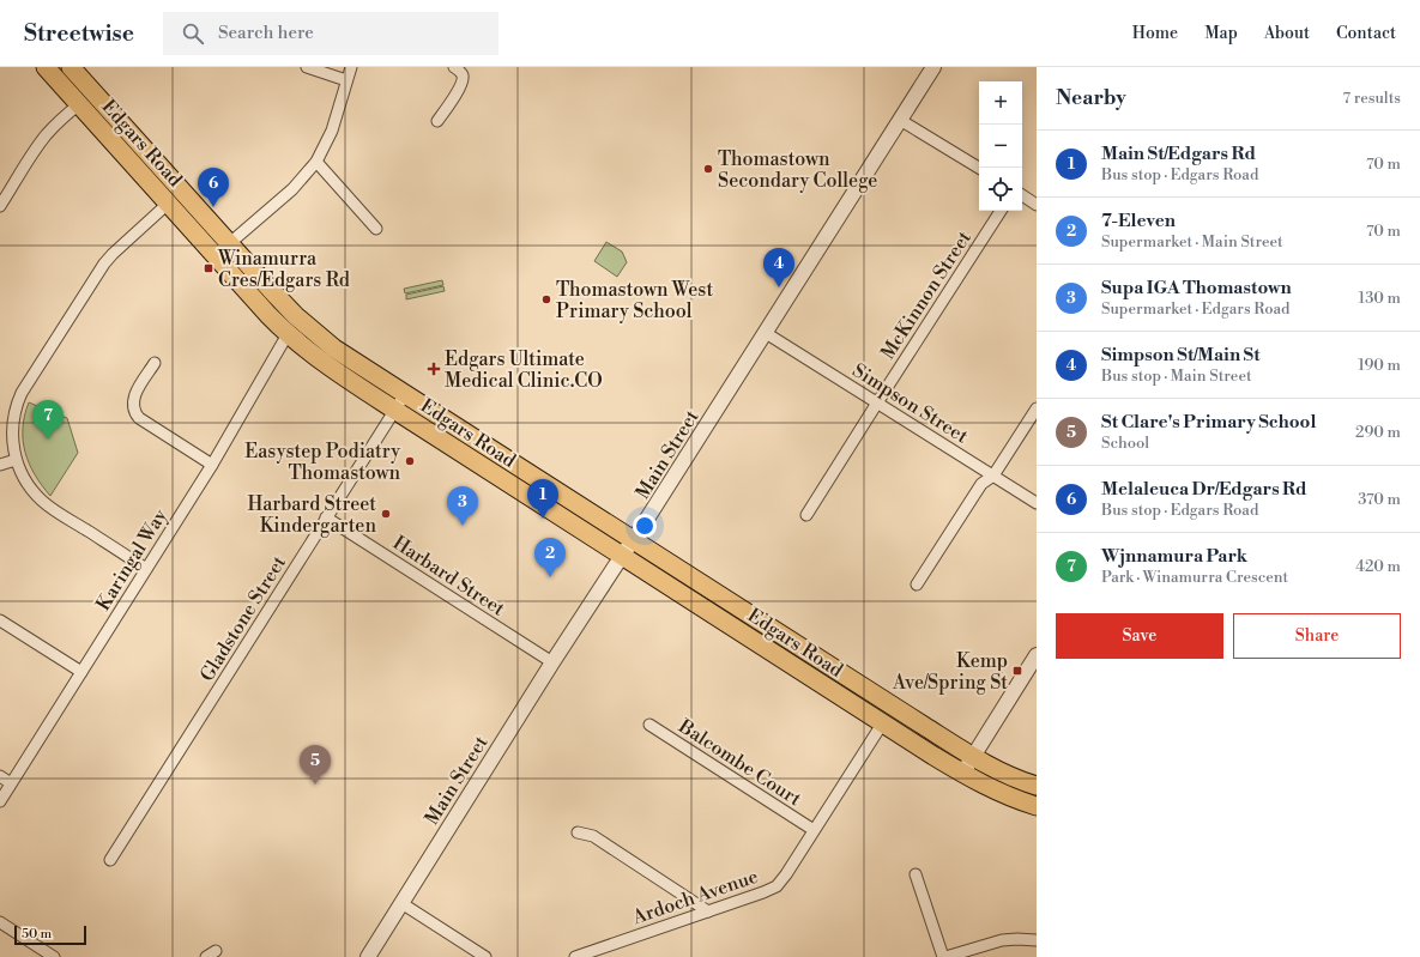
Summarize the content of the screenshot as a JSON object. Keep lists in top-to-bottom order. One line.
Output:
{"streets":{"main road":["Edgars Road"],"street":["McKinnon Street","Simpson Street","Main Street","Karingal Way","Harbard Street","Gladstone Street","Balcombe Court","Ardoch Avenue"]},"crossings":[["Edgars Road","Main Street"],["Edgars Road","Karingal Way"],["Edgars Road","Gladstone Street"],["Edgars Road","Ardoch Avenue"],["McKinnon Street","Simpson Street"],["Simpson Street","Main Street"],["Main Street","Harbard Street"],["Harbard Street","Gladstone Street"],["Balcombe Court","Ardoch Avenue"]],"places":{"other":["Thomastown Secondary College","Thomastown West Primary School","Easystep Podiatry Thomastown","Harbard Street Kindergarten"],"transit":["Winamurra Cres/Edgars Rd","Kemp Ave/Spring St"],"health":["Edgars Ultimate Medical Clinic.CO"]},"scale_bar":"50 m","page":{"header":"Streetwise","search":"Search here","nav":["Home","Map","About","Contact"],"heading":["Nearby","7 results"],"map_buttons":["+","−"],"list":[{"mark":"1","name":"Main St/Edgars Rd","note":"Bus stop · Edgars Road","value":"70 m"},{"mark":"2","name":"7-Eleven","note":"Supermarket · Main Street","value":"70 m"},{"mark":"3","name":"Supa IGA Thomastown","note":"Supermarket · Edgars Road","value":"130 m"},{"mark":"4","name":"Simpson St/Main St","note":"Bus stop · Main Street","value":"190 m"},{"mark":"5","name":"St Clare's Primary School","note":"School","value":"290 m"},{"mark":"6","name":"Melaleuca Dr/Edgars Rd","note":"Bus stop · Edgars Road","value":"370 m"},{"mark":"7","name":"Wjnnamura Park","note":"Park · Winamurra Crescent","value":"420 m"}],"pins":["6","4","7","1","3","2","5"],"buttons":["Save","Share"],"scale":"50 m"}}
